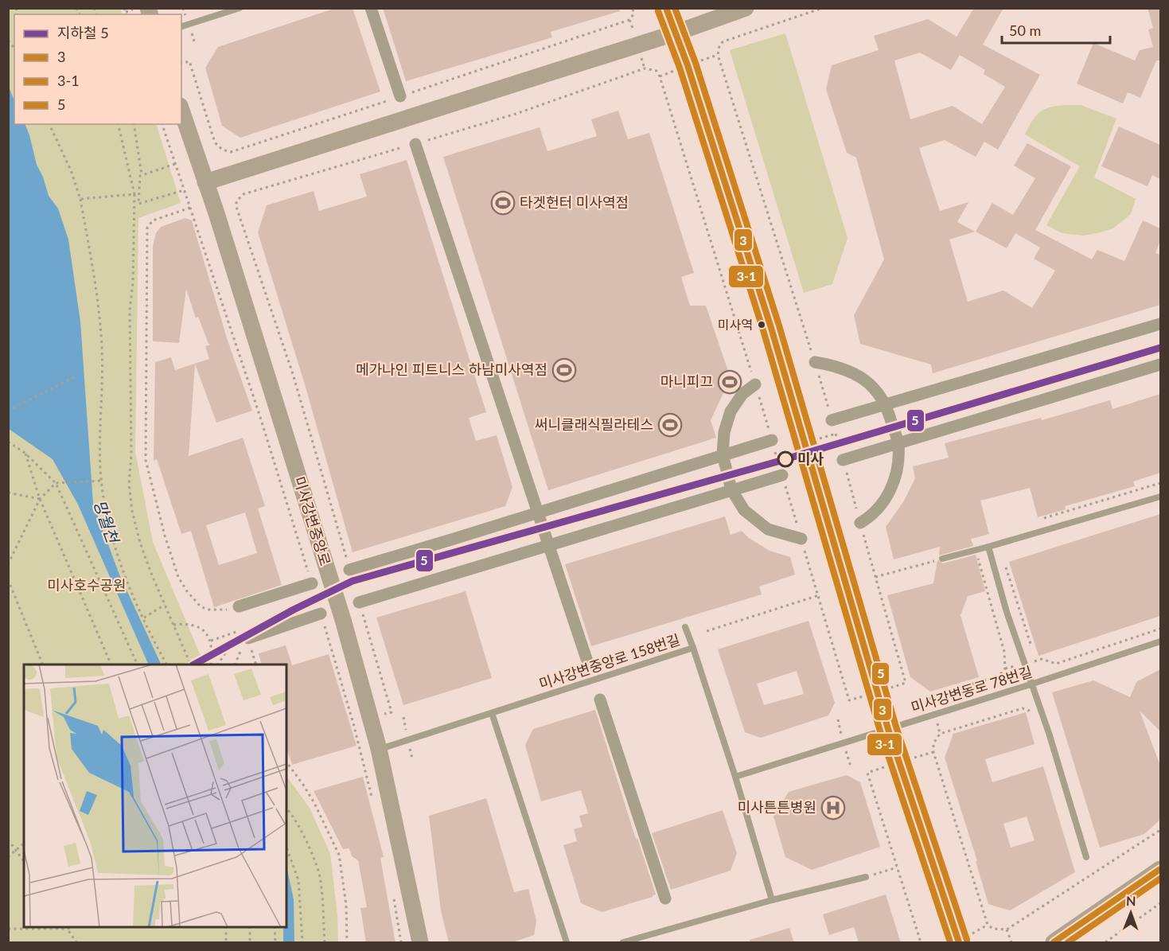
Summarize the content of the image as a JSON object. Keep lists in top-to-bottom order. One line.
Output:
{"streets":{"street":["미사강변중앙로"],"lane":["미사강변중앙로 158번길","미사강변동로 78번길"]},"crossings":[["미사강변중앙로","미사강변중앙로 158번길"],["미사강변중앙로 158번길","미사강변동로 78번길"]],"water":["망월천"],"parks":["미사호수공원"],"places":{"sports":["타겟헌터 미사역점","메가나인 피트니스 하남미사역점","마니피끄","써니클래식필라테스"],"other":["미사역","미사"],"hospital":["미사튼튼병원"]},"lines":["transit line 3","transit line 5","transit line 3-1","metro line 5"],"legend":["지하철 5","3","3-1","5"],"scale_bar":"50 m","north":"top"}
